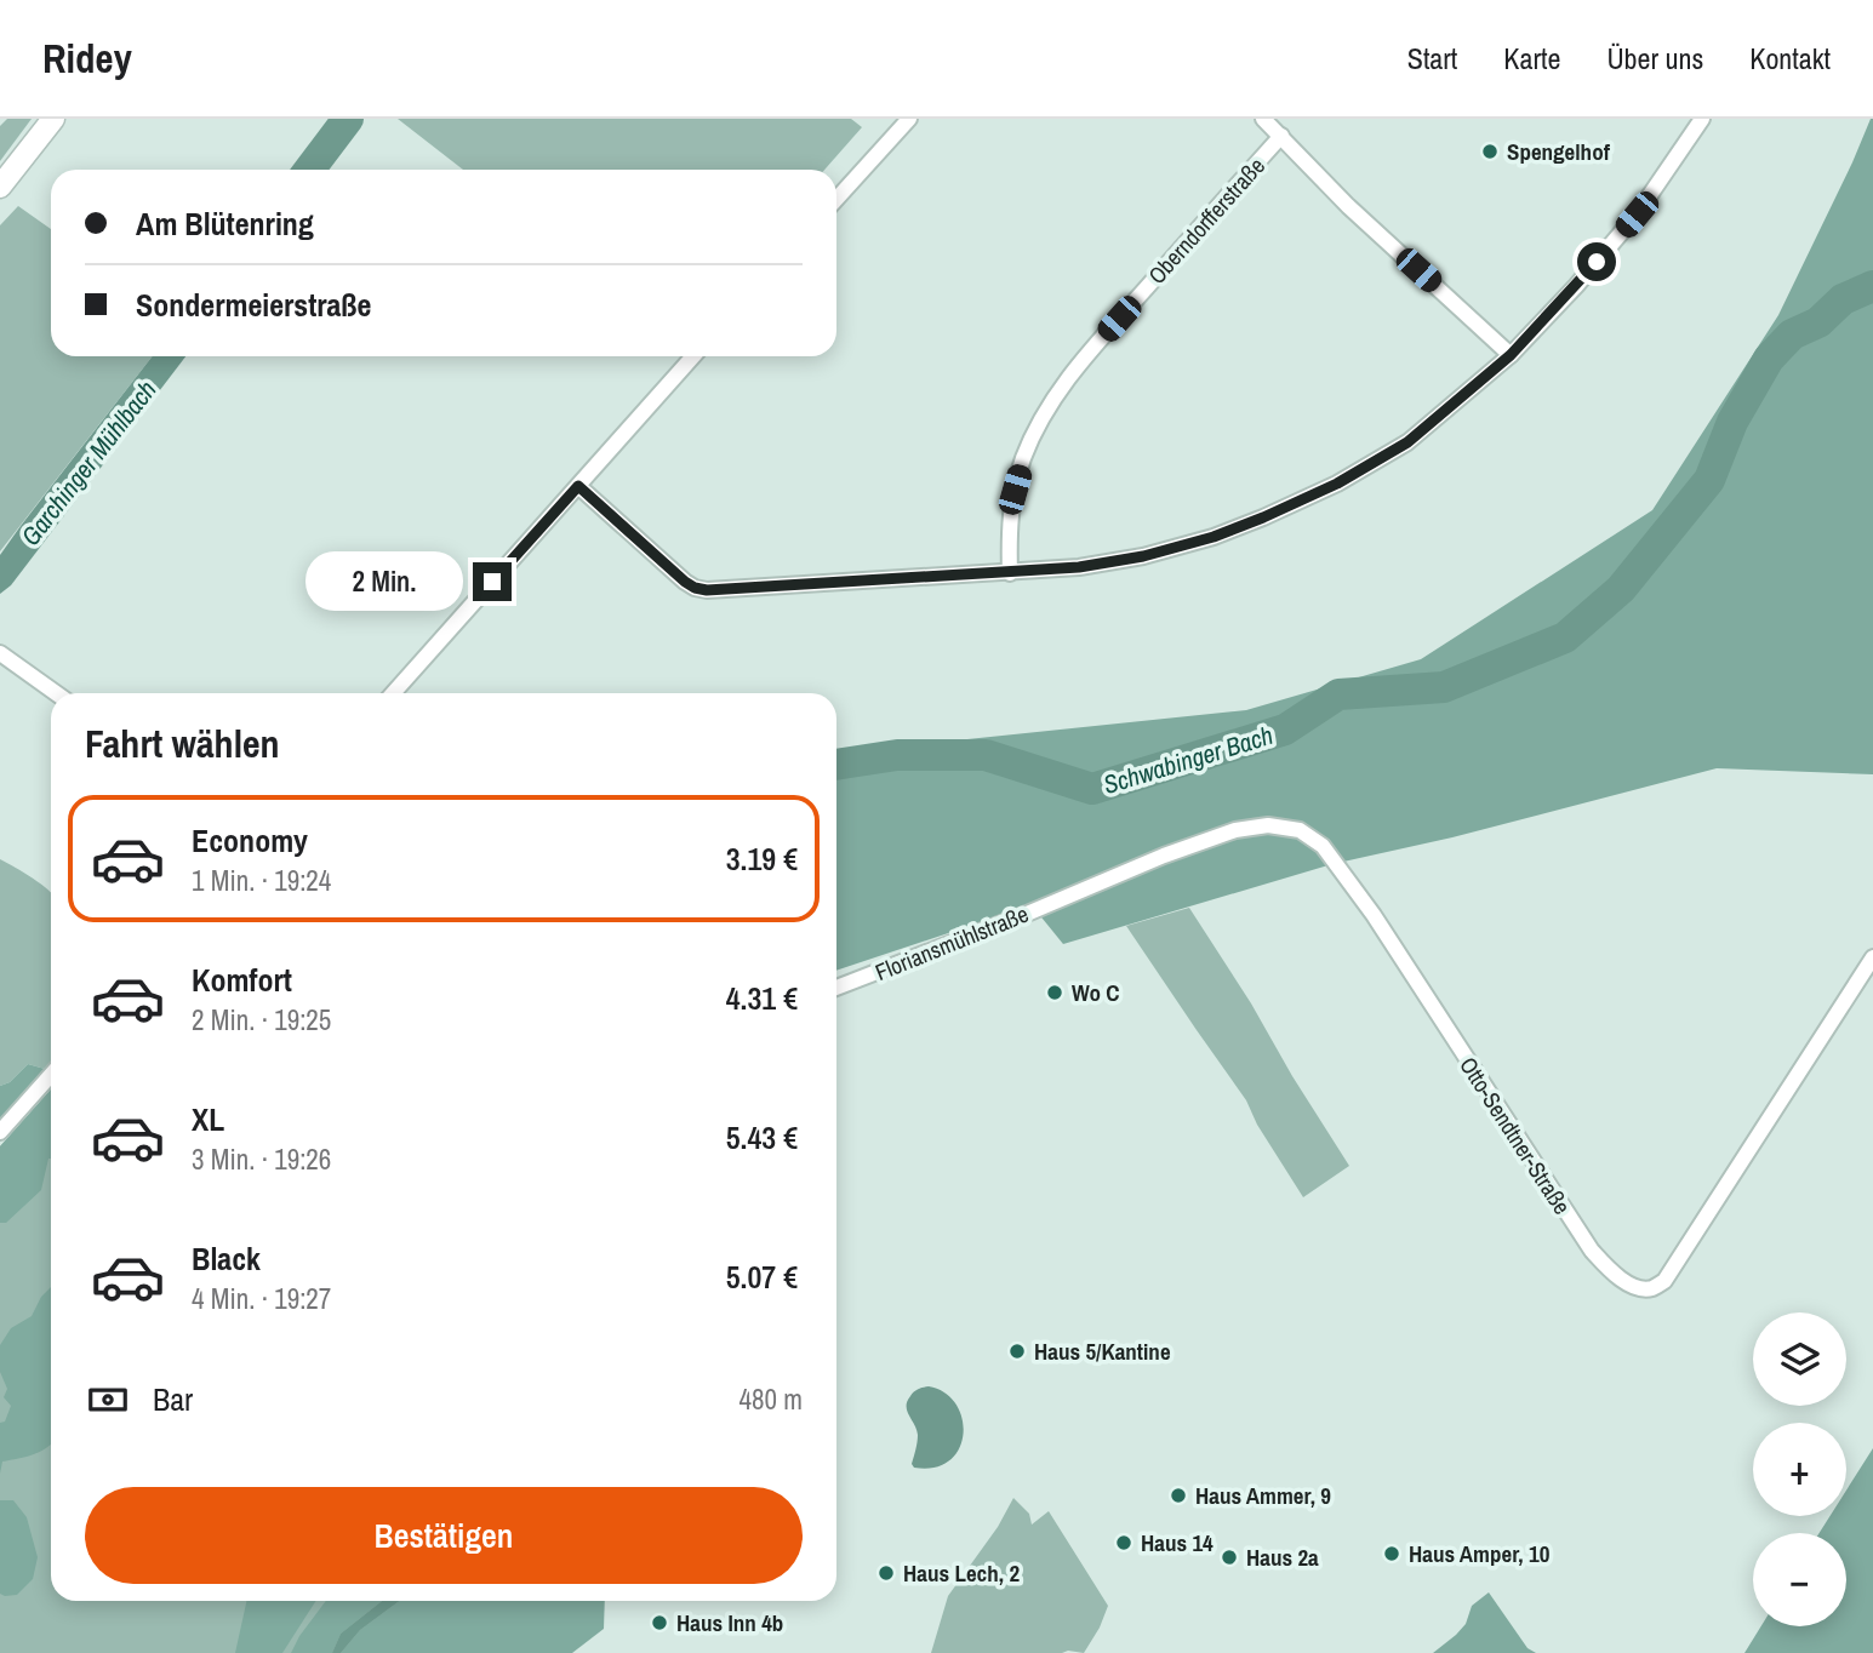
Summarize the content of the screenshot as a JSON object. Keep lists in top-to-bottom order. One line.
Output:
{"streets":{"street":["Oberndorfferstraße","Floriansmühlstraße","Otto-Sendtner-Straße"]},"crossings":[["Floriansmühlstraße","Otto-Sendtner-Straße"]],"water":["Garchinger Mühlbach","Schwabinger Bach"],"places":["Spengelhof","Wo C","Haus 5/Kantine","Haus Ammer, 9","Haus 14","Haus Amper, 10","Haus 2a","Haus Lech, 2","Haus Inn 4b"],"page":{"header":"Ridey","nav":["Start","Karte","Über uns","Kontakt"],"banner":["Am Blütenring","Sondermeierstraße"],"bubble":"2 Min.","heading":"Fahrt wählen","list":[{"name":"Economy","note":"1 Min. · 19:24","value":"3.19 €"},{"name":"Komfort","note":"2 Min. · 19:25","value":"4.31 €"},{"name":"XL","note":"3 Min. · 19:26","value":"5.43 €"},{"name":"Black","note":"4 Min. · 19:27","value":"5.07 €"}],"map_buttons":["+","−"],"pay":["Bar","480 m"],"buttons":"Bestätigen"}}
